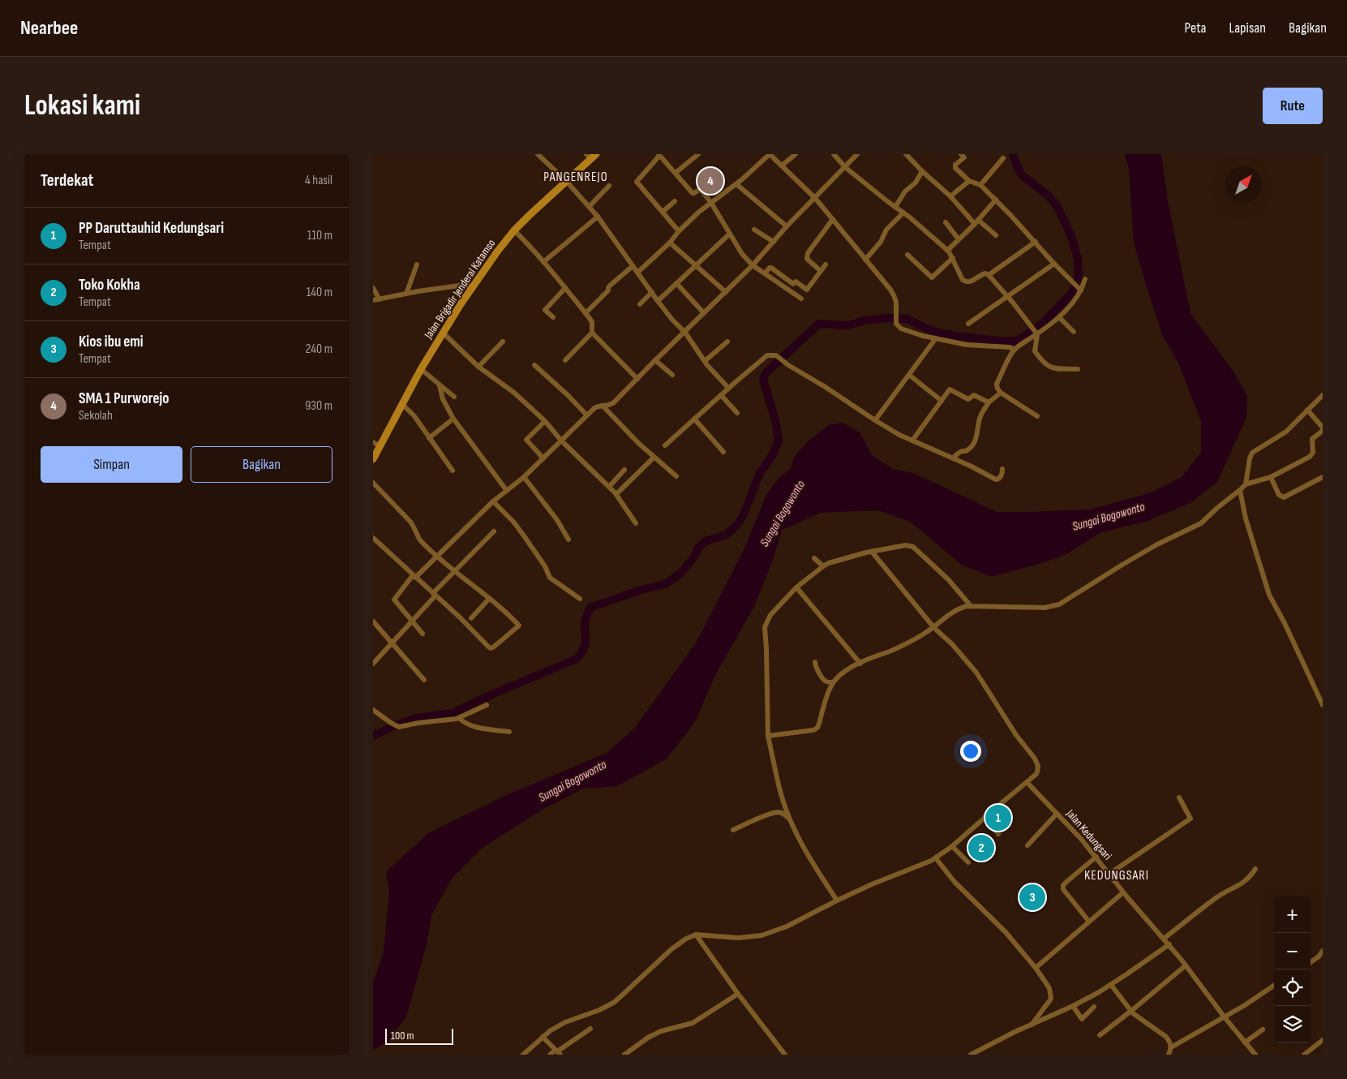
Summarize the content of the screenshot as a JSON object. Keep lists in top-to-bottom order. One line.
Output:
{"streets":{"main road":["Jalan Brigadir Jenderal Katamso"],"street":["Jalan Kedungsari"]},"districts":["PANGENREJO","KEDUNGSARI"],"water":["Sungai Bogowonto"],"scale_bar":"100 m","north":"top right","page":{"header":"Nearbee","nav":["Peta","Lapisan","Bagikan"],"buttons":["Rute",["Simpan","Bagikan"]],"title":"Lokasi kami","heading":["Terdekat","4 hasil"],"pins":["4","1","2","3"],"list":[{"mark":"1","name":"PP Daruttauhid Kedungsari","note":"Tempat","value":"110 m"},{"mark":"2","name":"Toko Kokha","note":"Tempat","value":"140 m"},{"mark":"3","name":"Kios ibu emi","note":"Tempat","value":"240 m"},{"mark":"4","name":"SMA 1 Purworejo","note":"Sekolah","value":"930 m"}],"map_buttons":["+","−"],"scale":"100 m"}}
